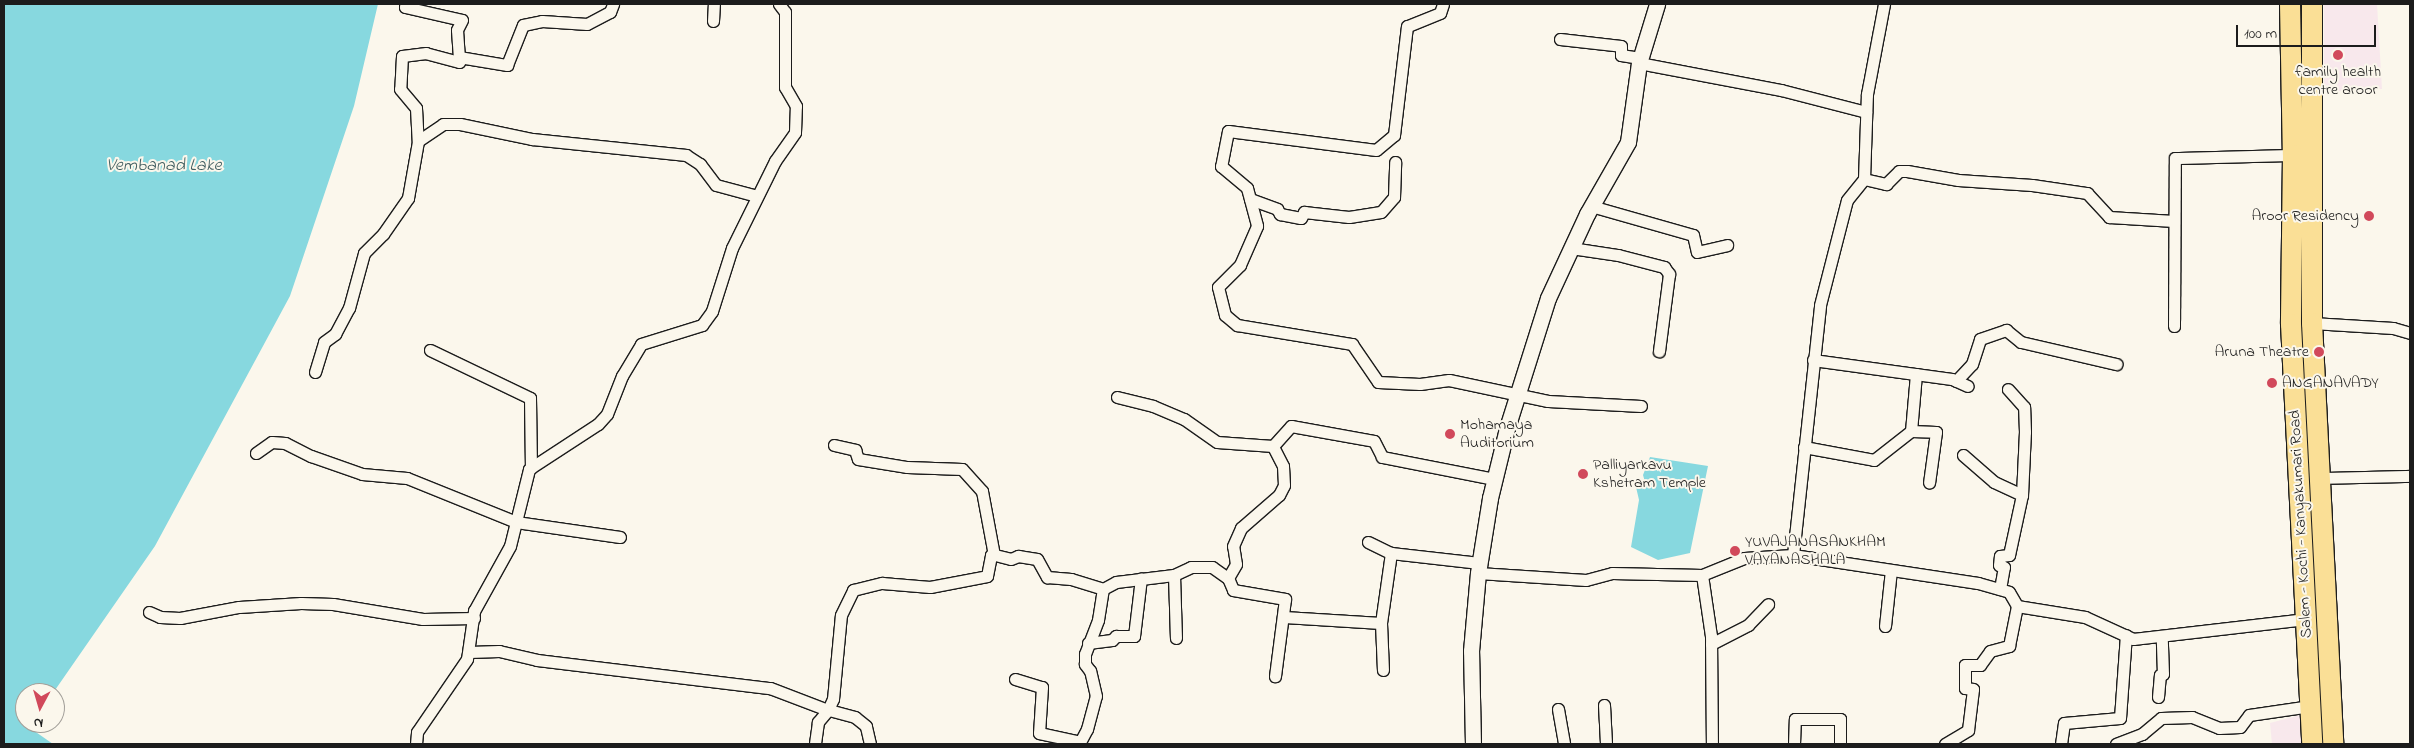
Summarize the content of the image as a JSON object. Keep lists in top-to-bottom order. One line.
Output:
{"streets":{"highway":["Salem - Kochi - Kanyakumari Road"]},"water":["Vembanad Lake"],"places":["family health centre aroor","Aroor Residency","Aruna Theatre","ANGANAVADY","Mohamaya Auditorium","Palliyarkavu Kshetram Temple","YUVAJANASANKHAM VAYANASHALA"],"scale_bar":"100 m","north":"bottom"}
